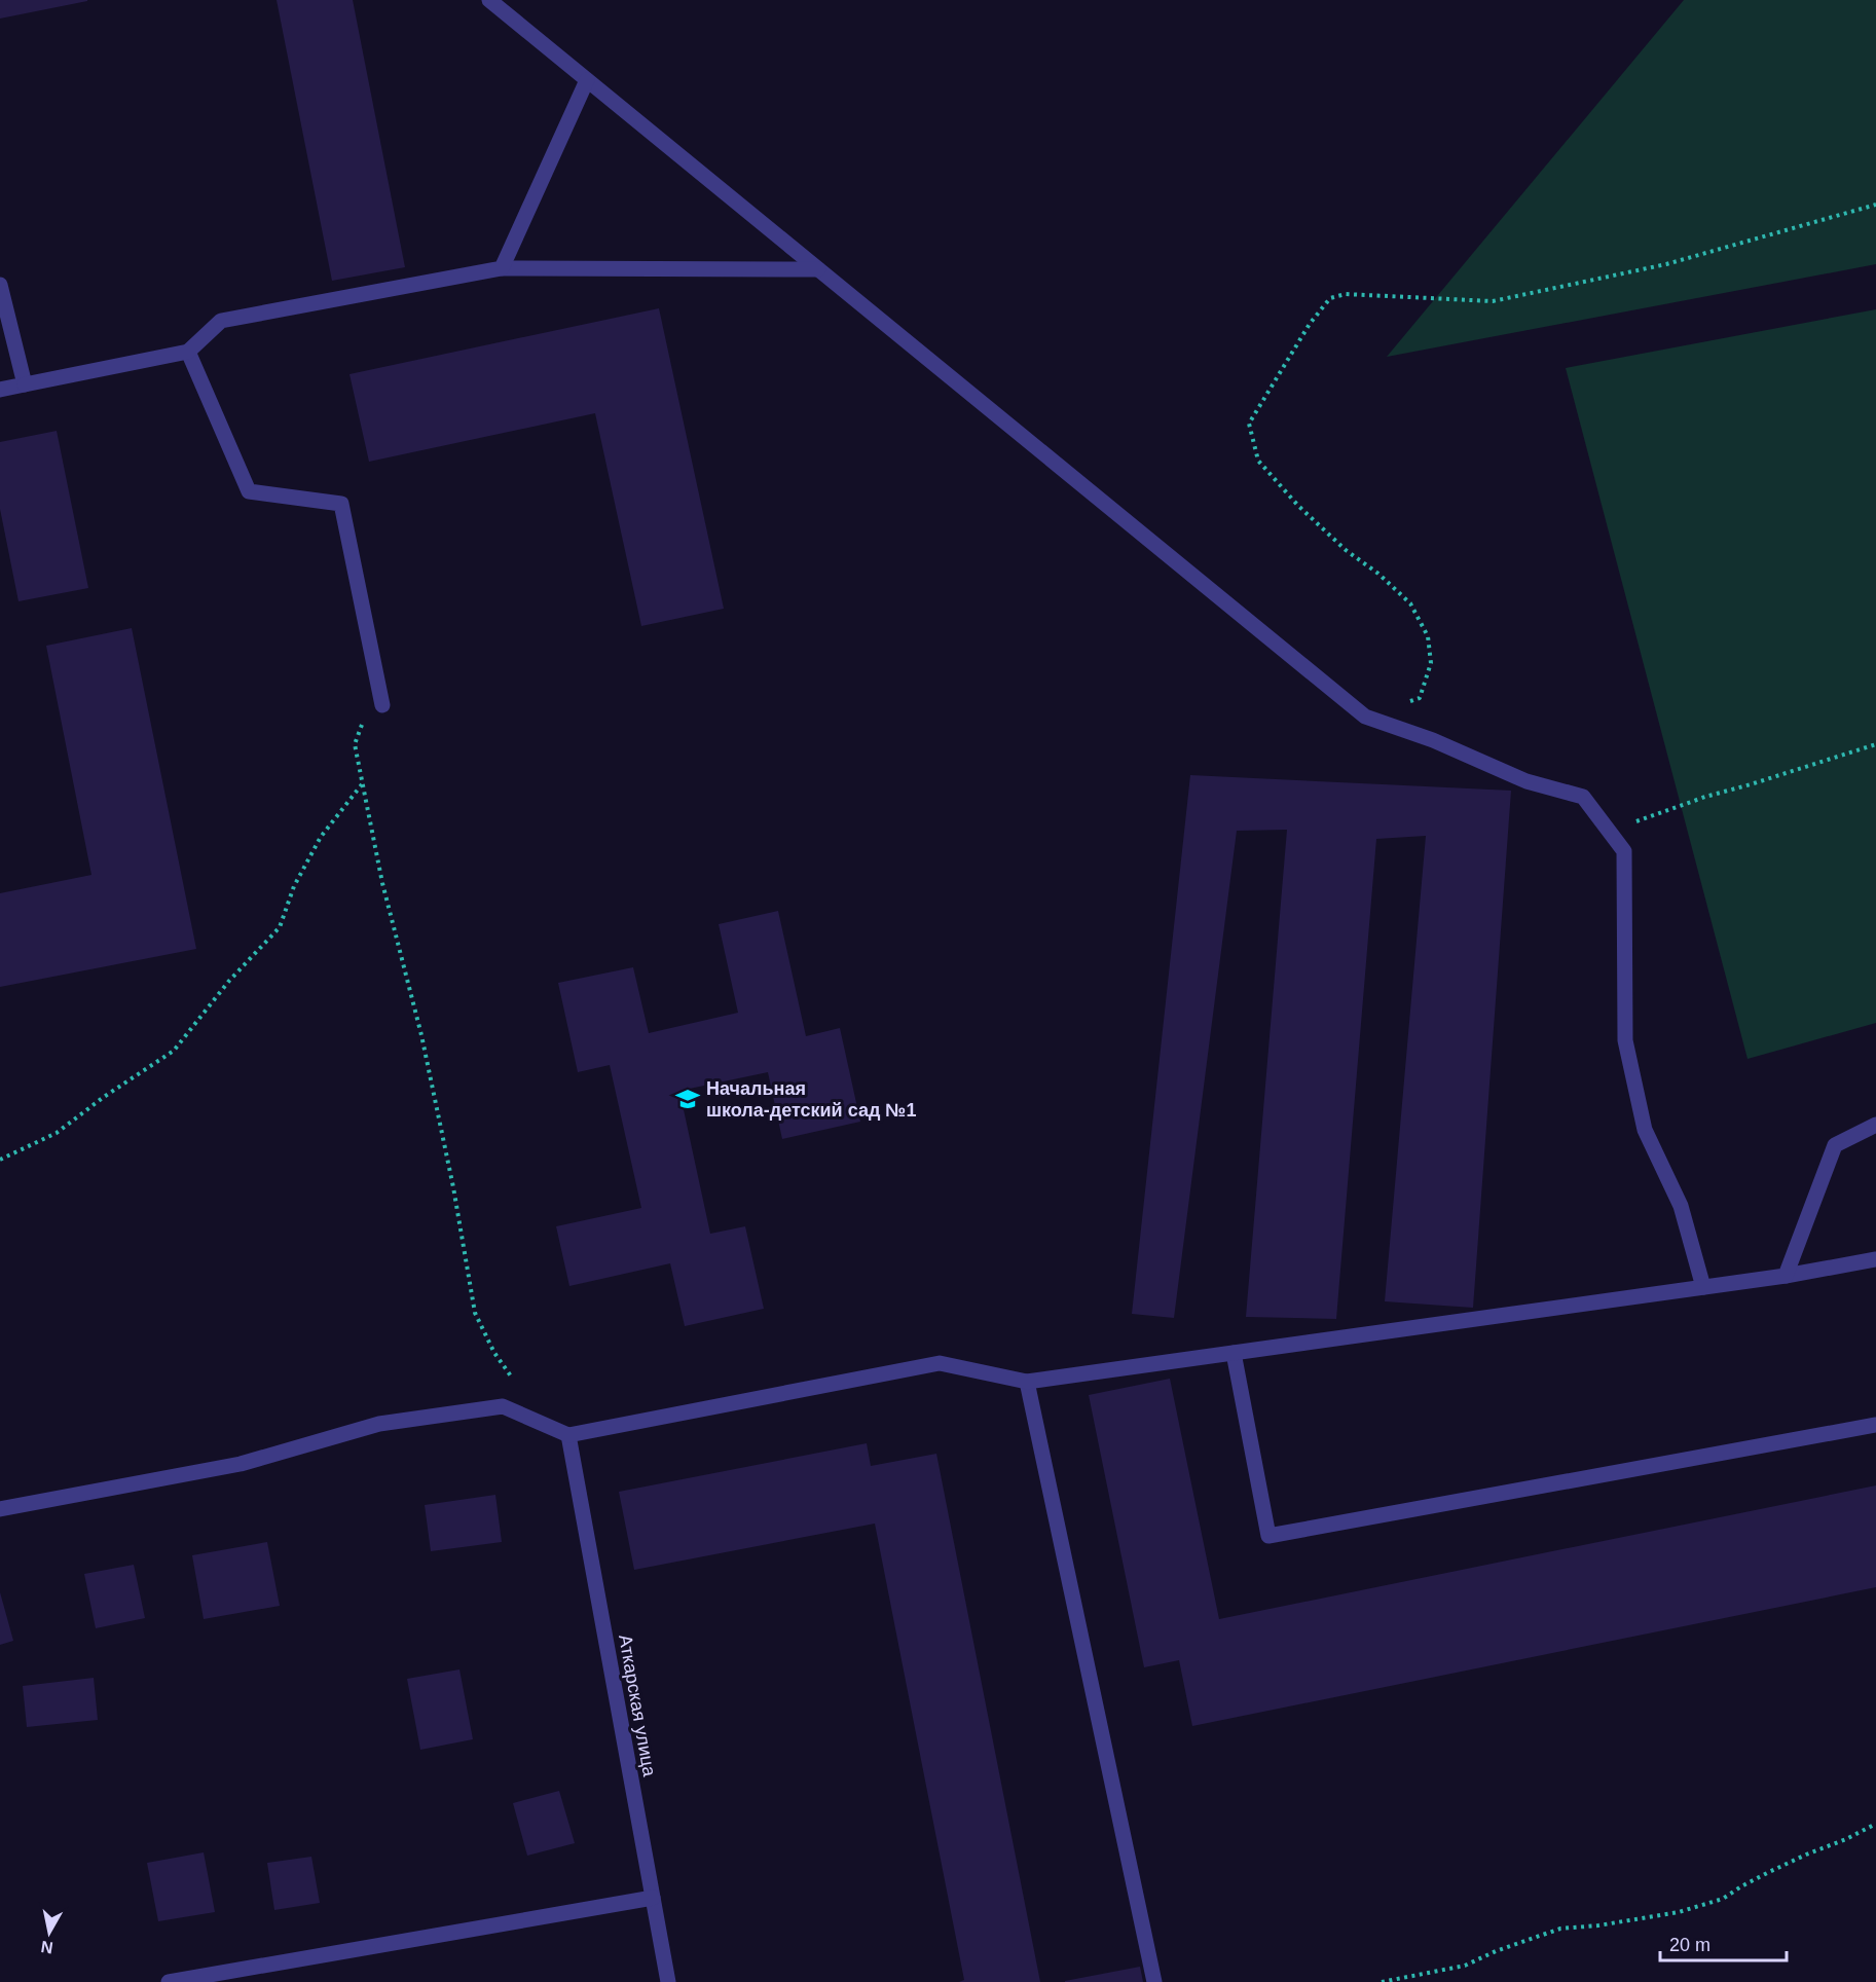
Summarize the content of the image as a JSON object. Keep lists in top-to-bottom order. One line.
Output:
{"streets":{"lane":["Аткарская улица"]},"places":{"school or university":["Начальная школа-детский сад №1"]},"scale_bar":"20 m","north":"bottom"}
